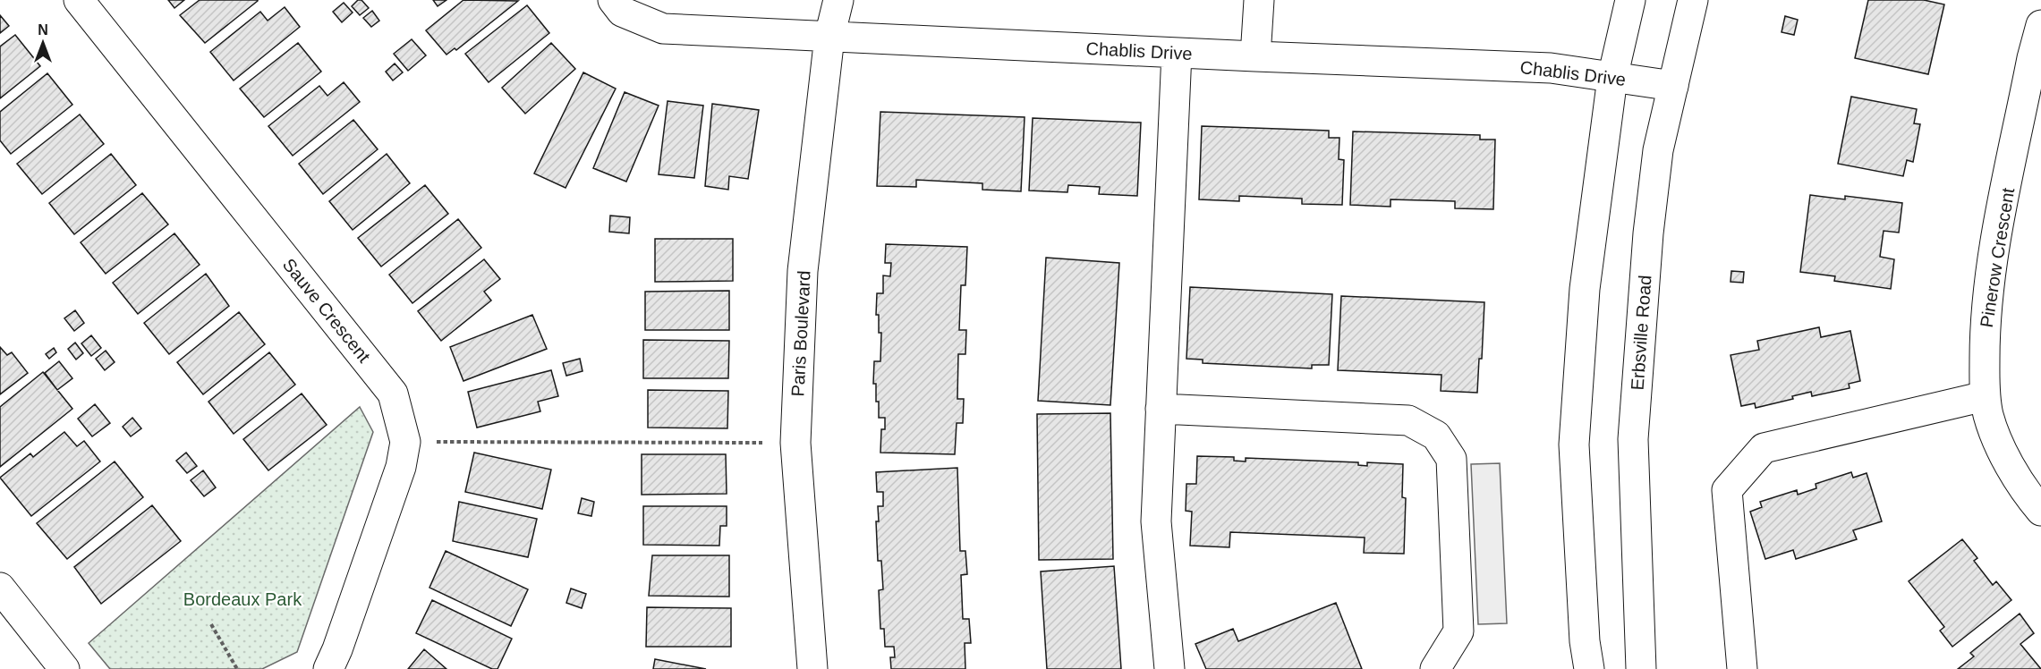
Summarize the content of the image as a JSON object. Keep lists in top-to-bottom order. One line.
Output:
{"streets":{"street":["Chablis Drive","Pinerow Crescent","Sauve Crescent","Erbsville Road","Paris Boulevard"]},"crossings":[["Chablis Drive","Erbsville Road"],["Chablis Drive","Paris Boulevard"]],"parks":["Bordeaux Park"],"north":"top"}
